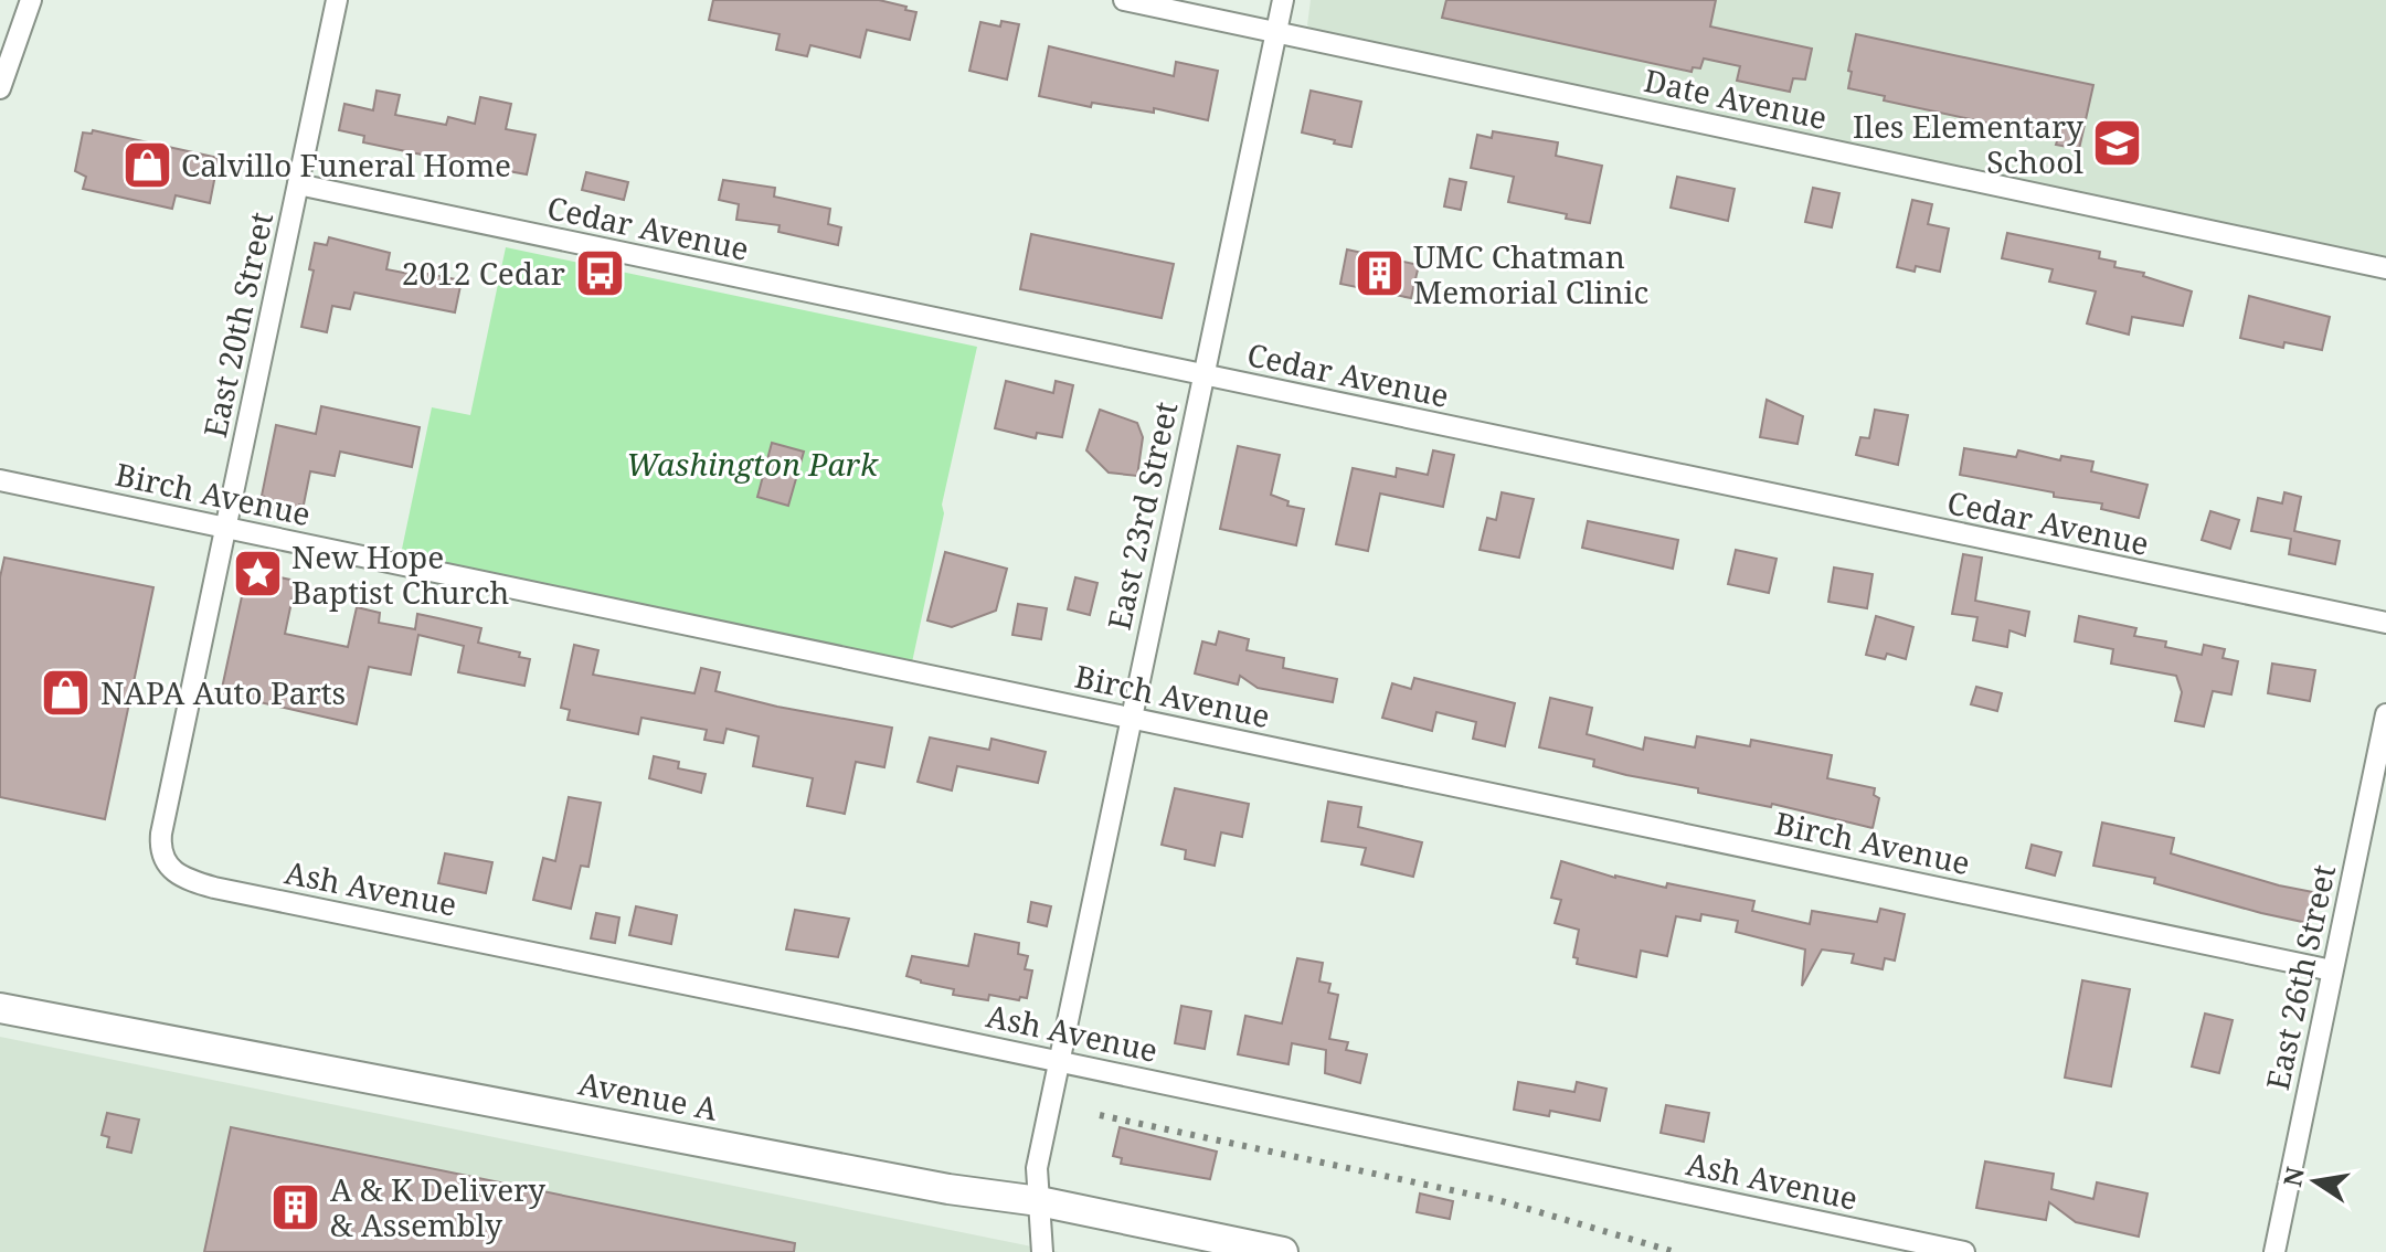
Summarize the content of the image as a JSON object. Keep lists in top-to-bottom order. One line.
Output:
{"streets":{"main road":["Avenue A"],"street":["Date Avenue","Cedar Avenue","East 20th Street","Birch Avenue","East 23rd Street","Ash Avenue","East 26th Street"]},"crossings":[["Date Avenue","East 23rd Street"],["Cedar Avenue","East 20th Street"],["Cedar Avenue","East 23rd Street"],["East 20th Street","Birch Avenue"],["East 20th Street","Ash Avenue"],["Birch Avenue","East 23rd Street"],["Birch Avenue","East 26th Street"],["East 23rd Street","Ash Avenue"],["East 23rd Street","Avenue A"]],"parks":["Washington Park"],"places":{"school or university":["Iles Elementary School"],"shop":["Calvillo Funeral Home","NAPA Auto Parts"],"bus stop":["2012 Cedar"],"building":["UMC Chatman Memorial Clinic","A & K Delivery & Assembly"],"place":["New Hope Baptist Church"]},"north":"left"}
